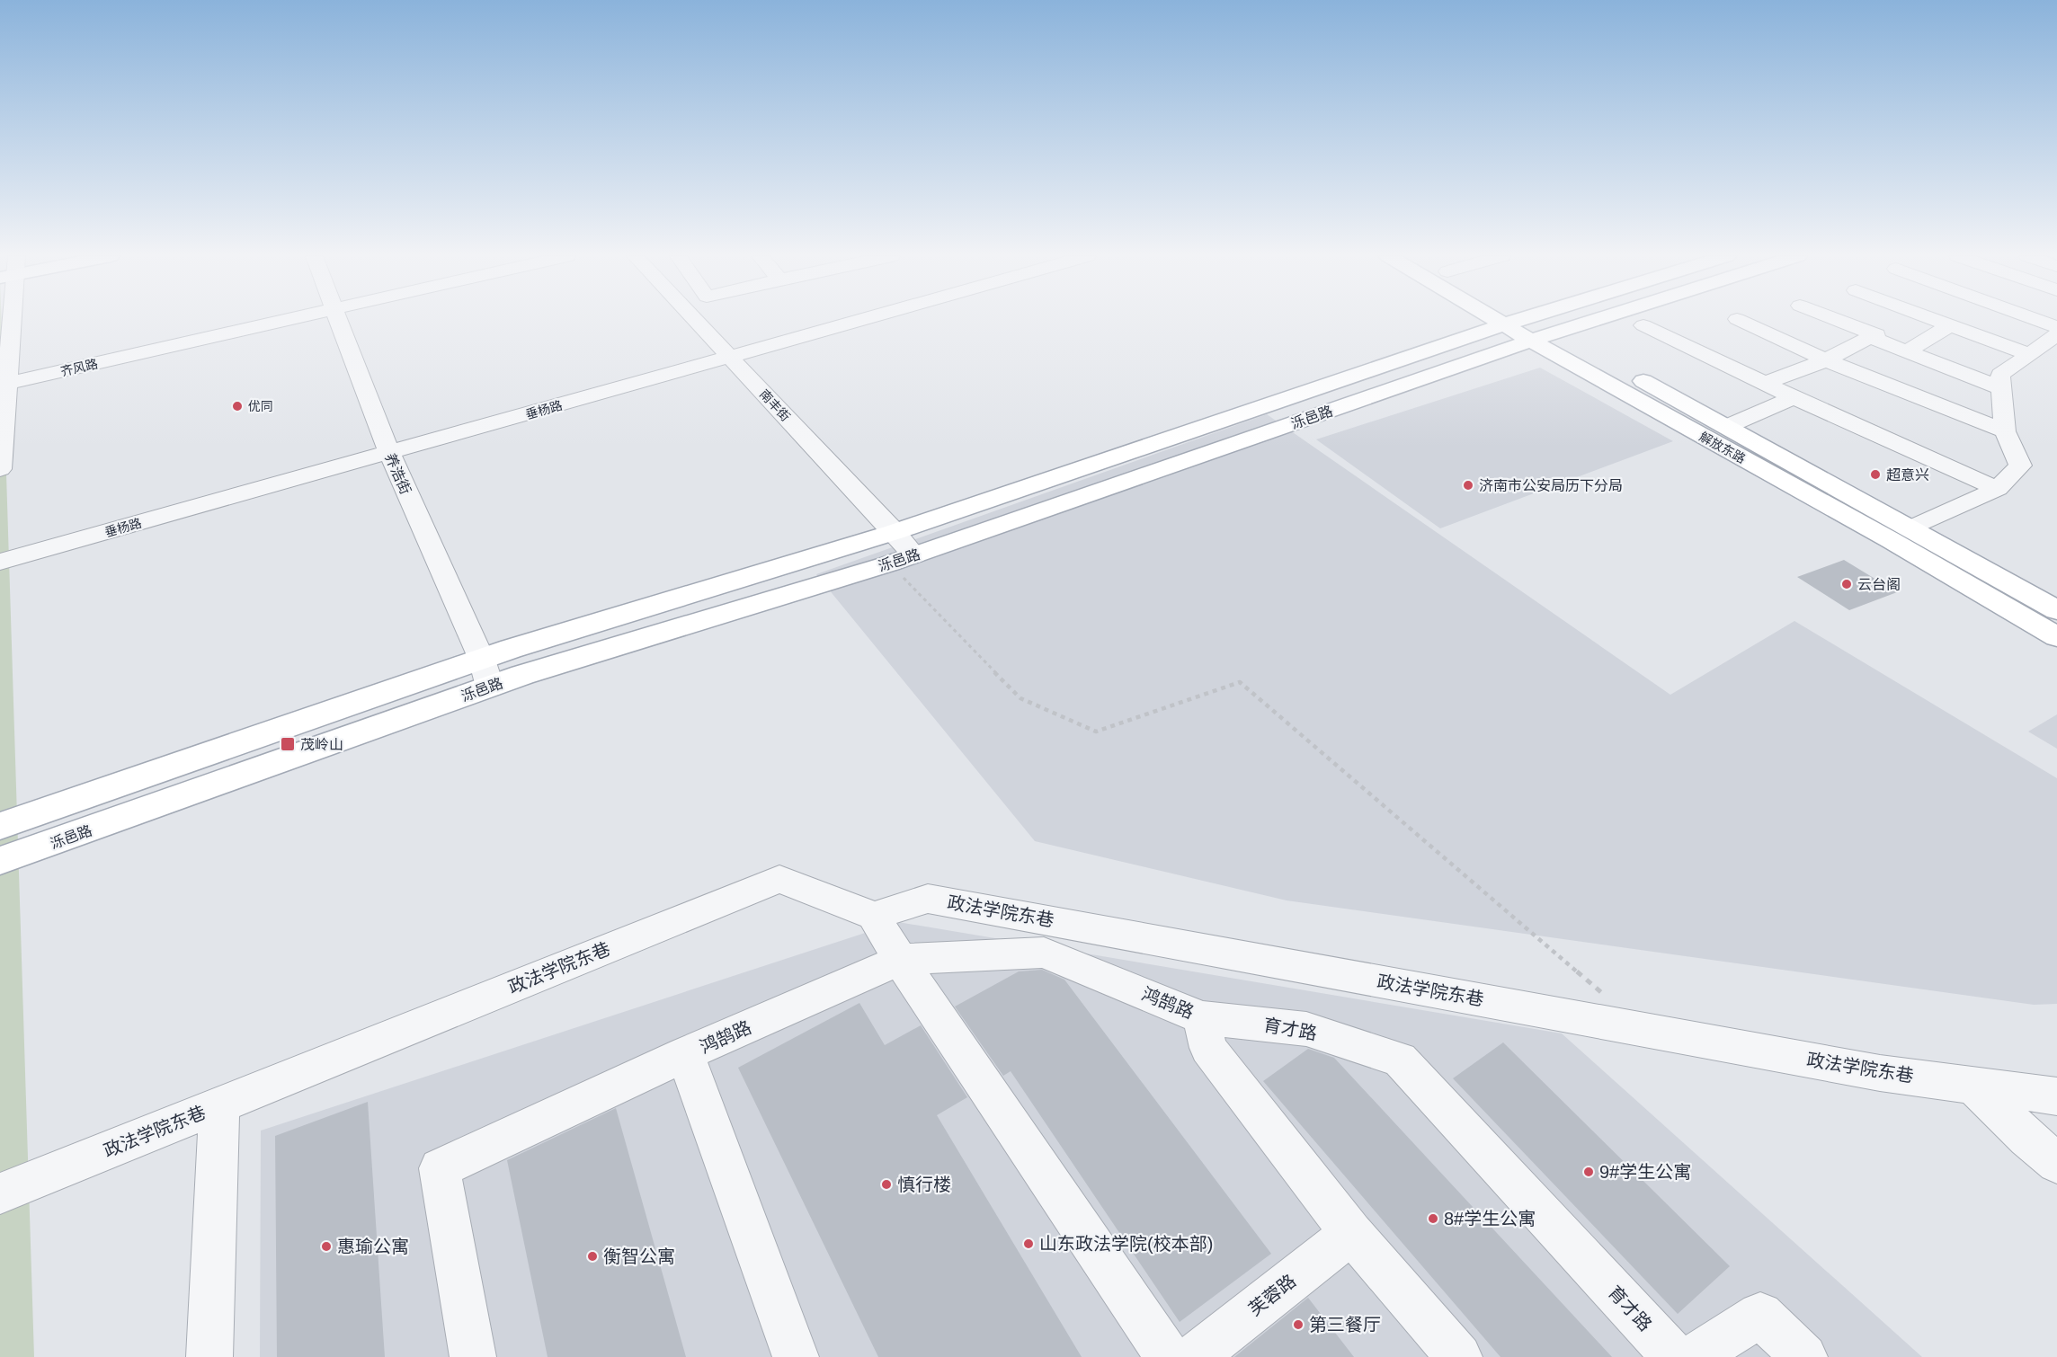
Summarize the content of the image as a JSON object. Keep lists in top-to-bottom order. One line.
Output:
{"streets":{"main road":["泺邑路","解放东路"],"street":["齐风路","南丰街","垂杨路","养浩街","政法学院东巷","鸿鹄路","育才路","芙蓉路"]},"crossings":[["南丰街","垂杨路"],["南丰街","泺邑路"],["垂杨路","养浩街"],["泺邑路","解放东路"],["泺邑路","养浩街"],["鸿鹄路","育才路"]],"places":{"other":["优同","超意兴","济南市公安局历下分局","云台阁","9#学生公寓","慎行楼","8#学生公寓","山东政法学院(校本部)","惠瑜公寓","衡智公寓","第三餐厅"],"transit":["茂岭山"]}}
